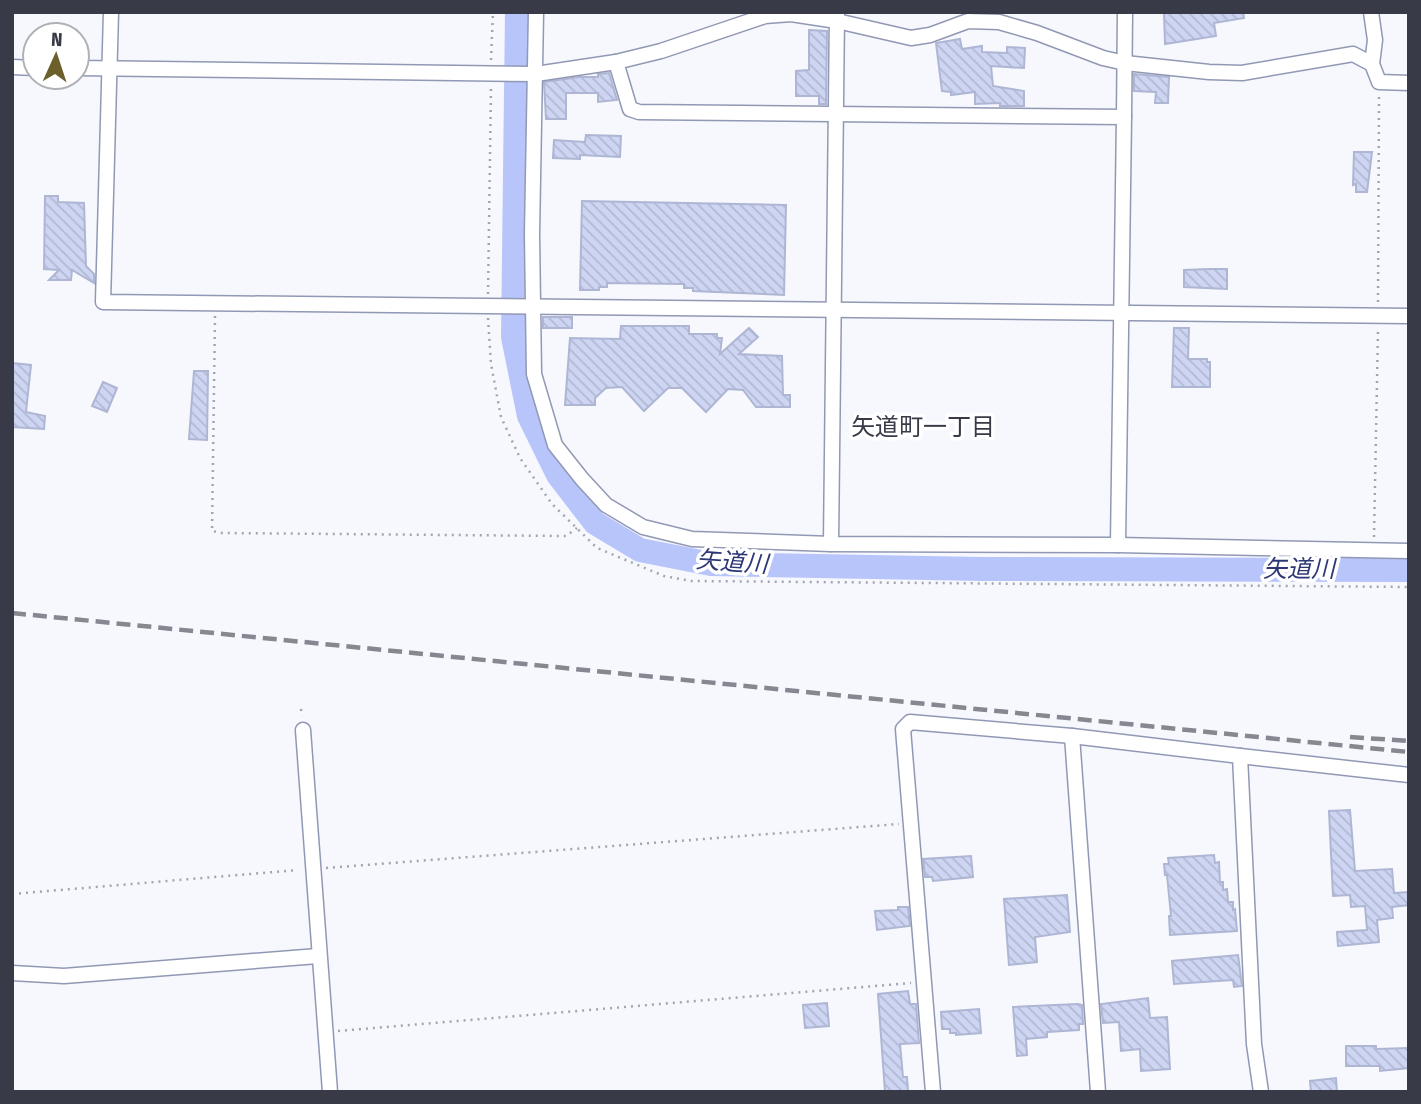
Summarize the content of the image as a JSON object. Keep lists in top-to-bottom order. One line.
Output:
{"districts":["矢道町一丁目"],"water":["矢道川"],"north":"top"}
